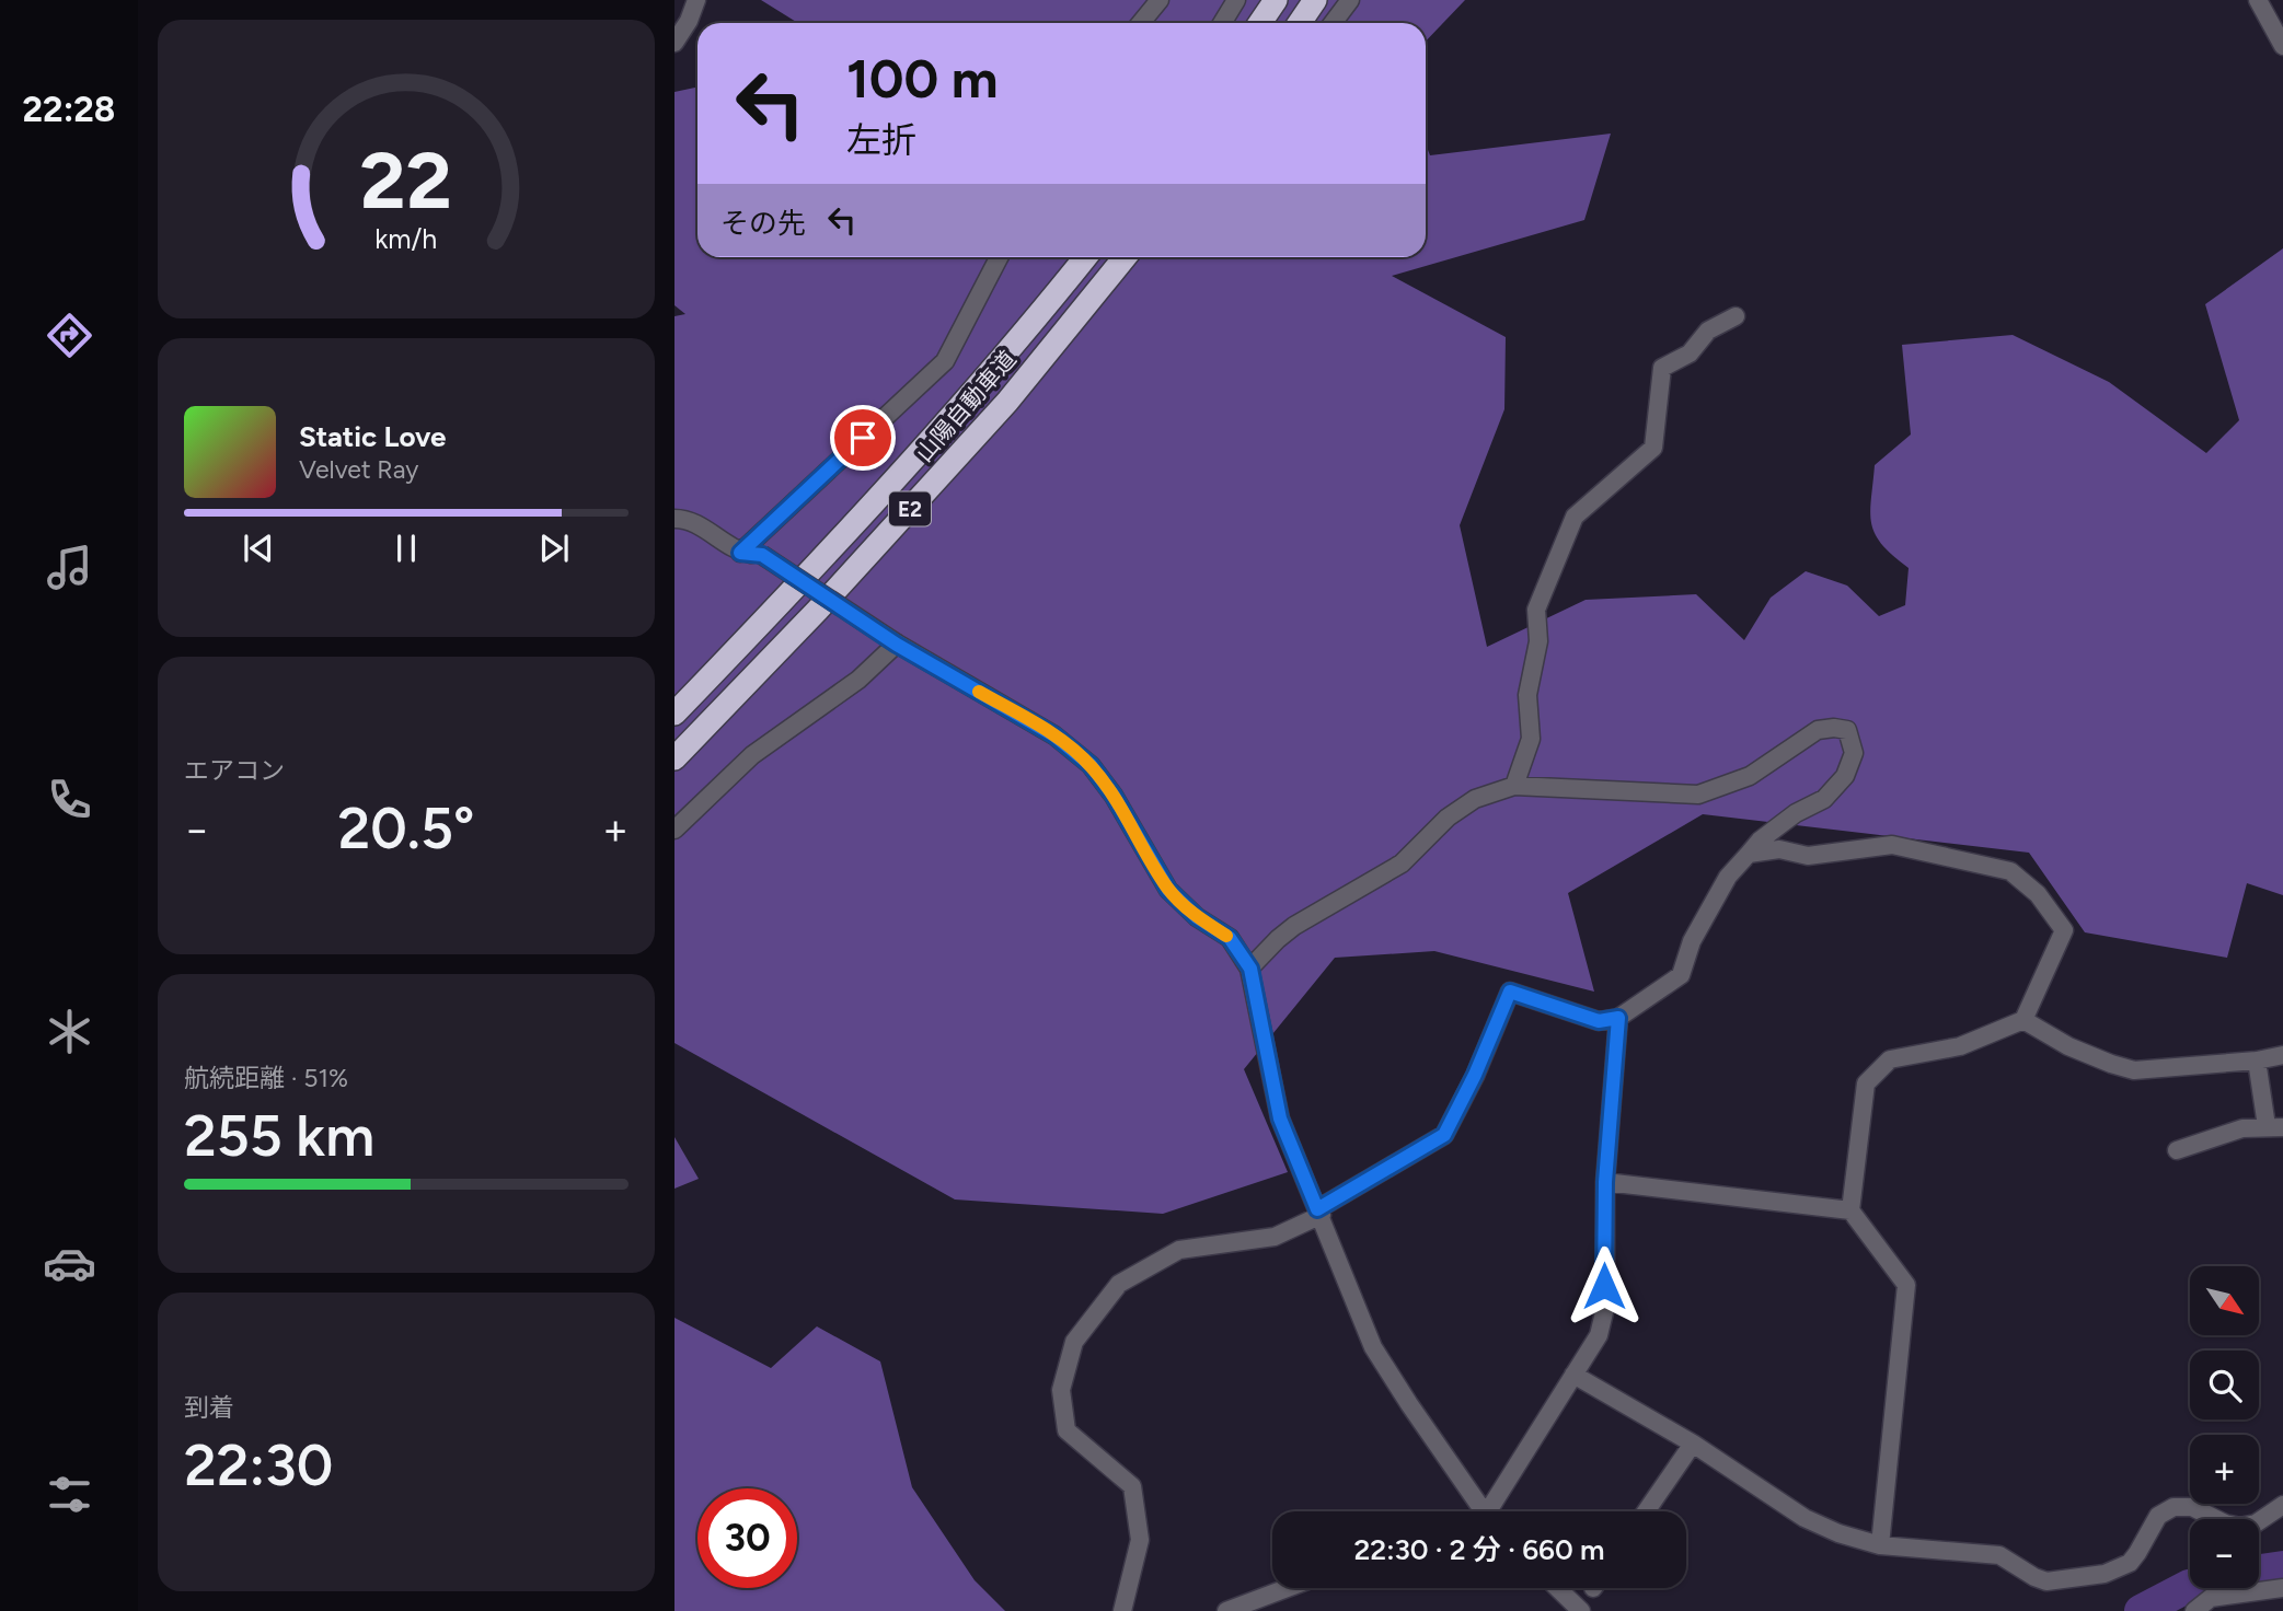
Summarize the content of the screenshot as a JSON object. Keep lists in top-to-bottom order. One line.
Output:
{"streets":{"highway":["山陽自動車道","E2"]},"north":"bottom right","page":{"tabs":"22:28","turn":["100 m","左折"],"then":"その先","song":["Static Love","Velvet Ray"],"tile":["エアコン",["航続距離 · 51%","255 km"],["到着","22:30"]],"heat":["−","20.5°","+"],"map_buttons":["+","−"],"limit":"30","trip":"22:30 · 2 分 · 660 m","gauge":["22","km/h"]}}
